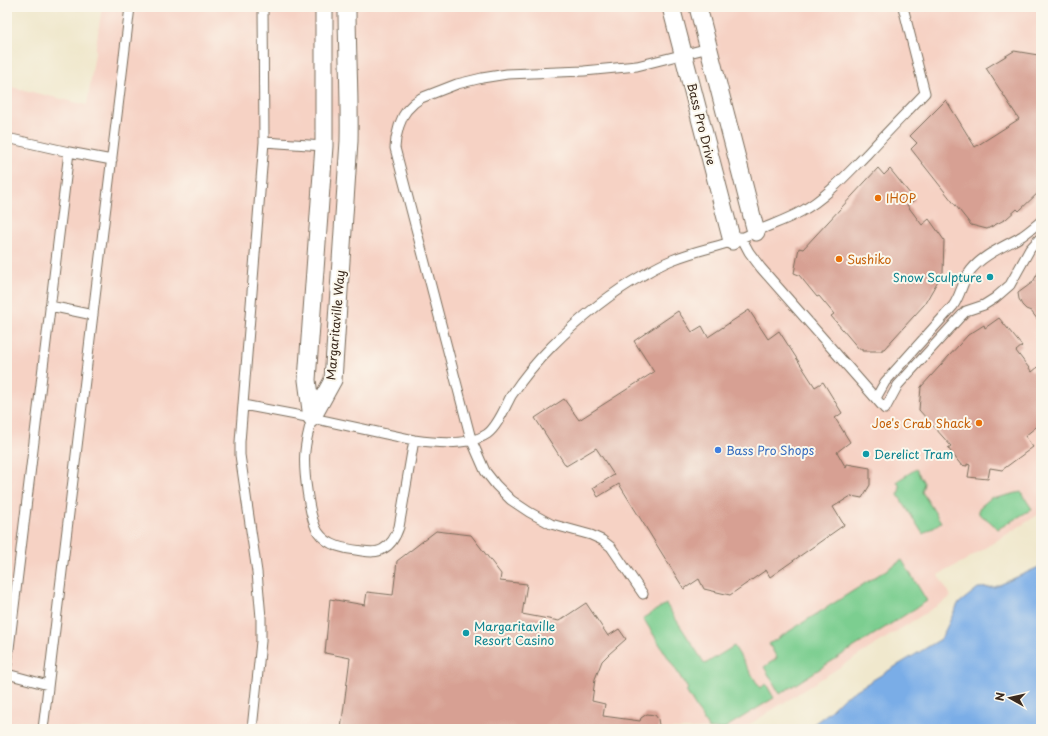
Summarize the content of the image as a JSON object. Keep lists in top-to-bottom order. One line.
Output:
{"streets":{"street":["Bass Pro Drive","Margaritaville Way"]},"places":["IHOP","Sushiko","Snow Sculpture","Joe's Crab Shack","Bass Pro Shops","Derelict Tram","Margaritaville Resort Casino"],"north":"left"}
